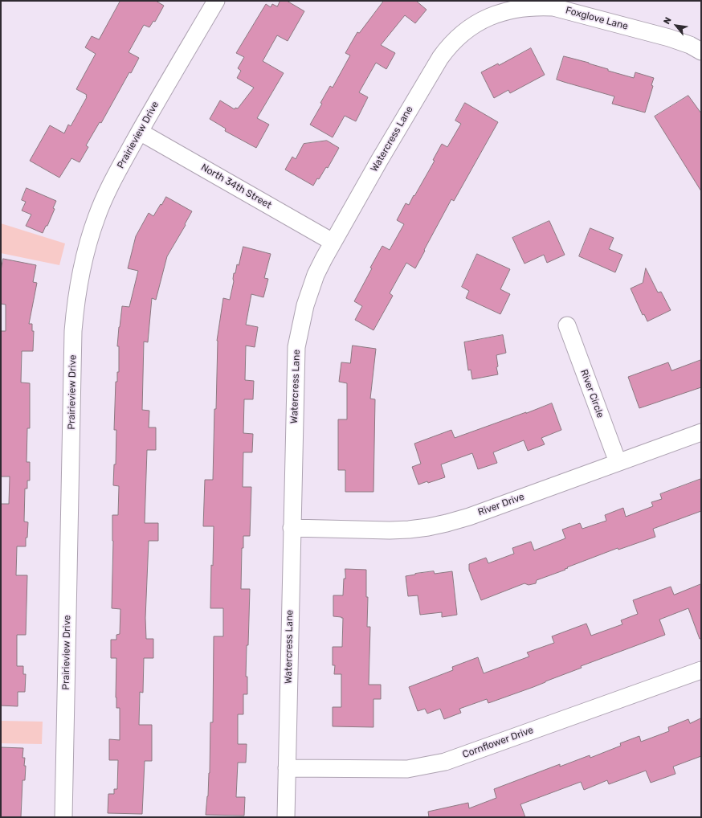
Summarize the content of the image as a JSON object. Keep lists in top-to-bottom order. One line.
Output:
{"streets":{"street":["Foxglove Lane","Prairieview Drive","Watercress Lane","North 34th Street","River Circle","River Drive","Cornflower Drive"]},"crossings":[["Foxglove Lane","Watercress Lane"],["Prairieview Drive","North 34th Street"],["Watercress Lane","North 34th Street"],["Watercress Lane","River Drive"],["Watercress Lane","Cornflower Drive"],["River Circle","River Drive"]],"north":"top left"}
